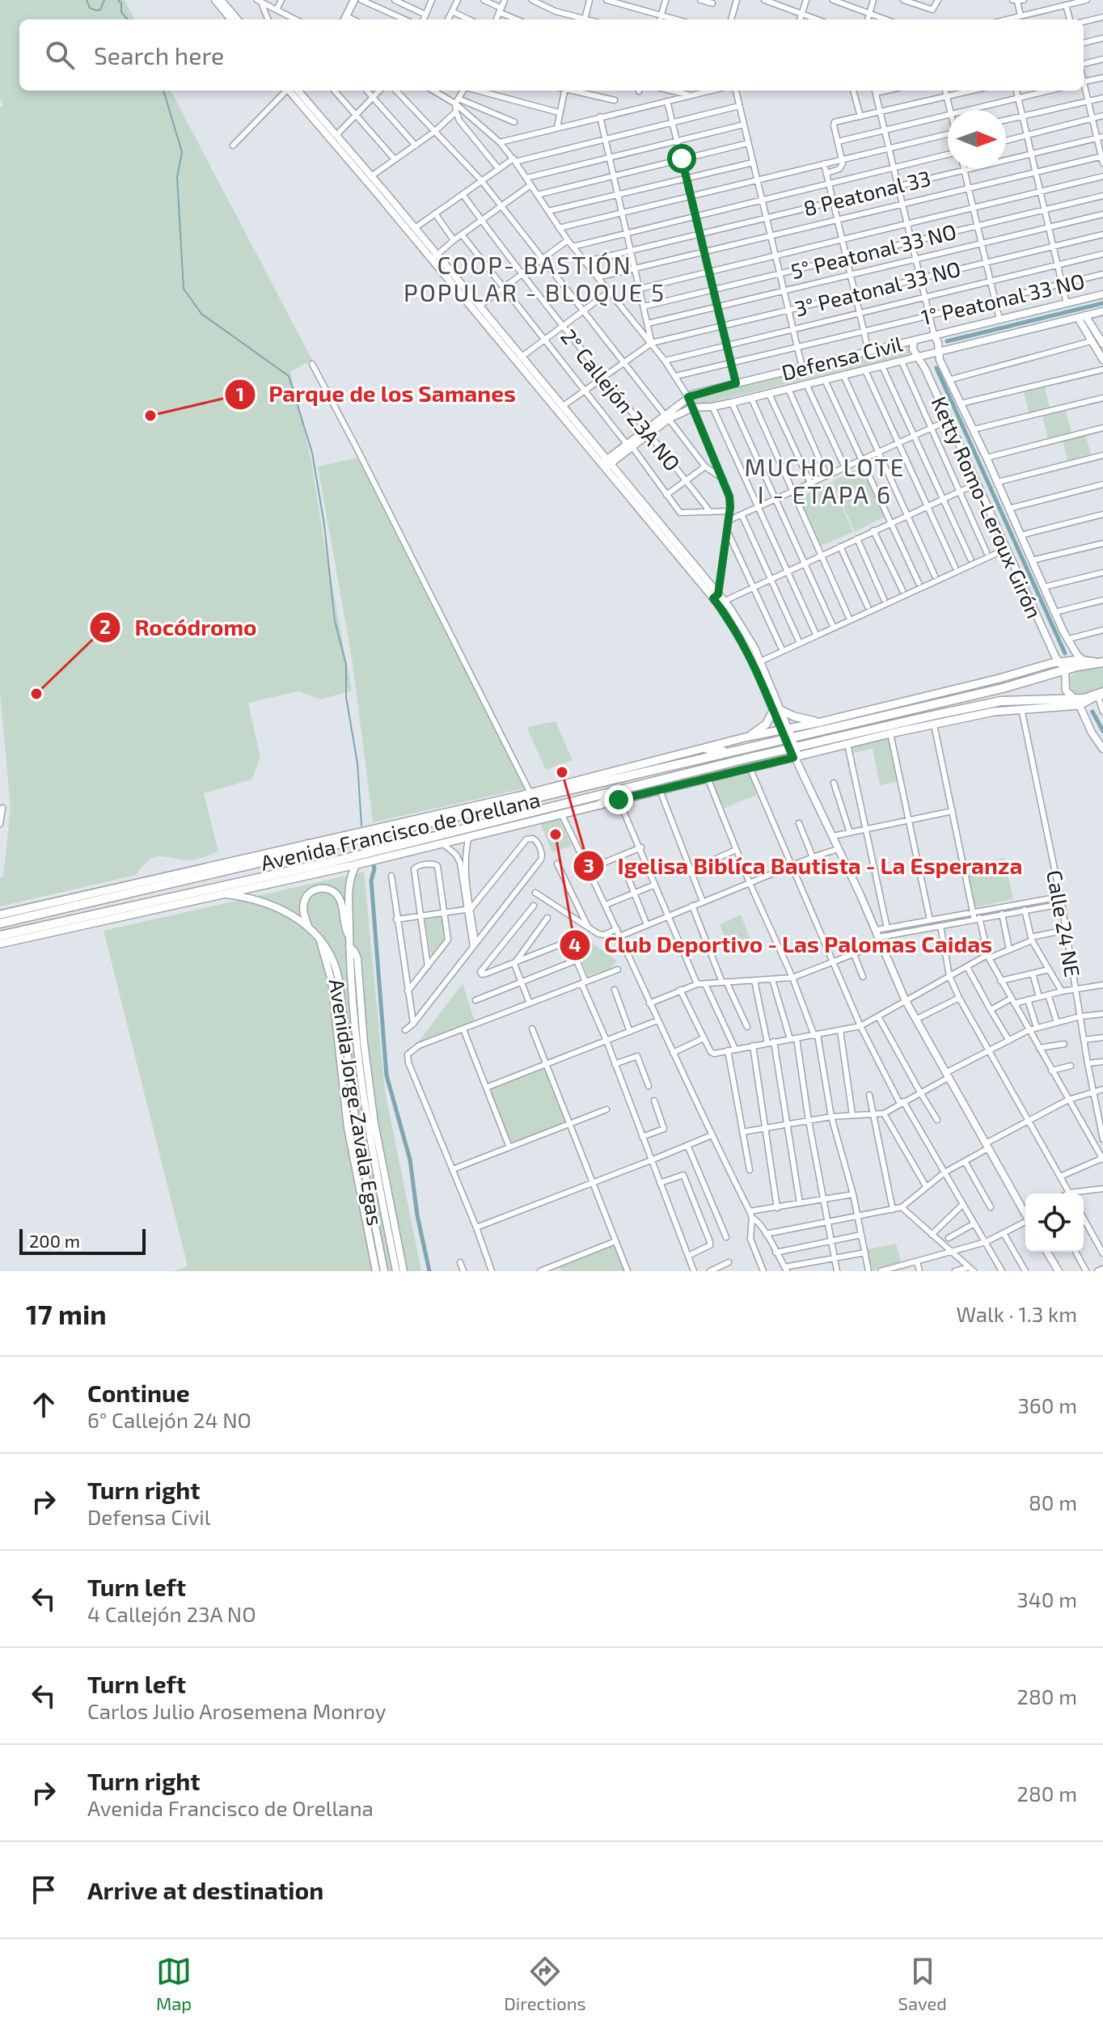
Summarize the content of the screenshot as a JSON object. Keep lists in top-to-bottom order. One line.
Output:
{"streets":{"highway":["Avenida Francisco de Orellana"],"street":["8 Peatonal 33","5° Peatonal 33 NO","3° Peatonal 33 NO","1° Peatonal 33 NO","Defensa Civil","2° Callejón 23A NO","Ketty Romo-Leroux Girón","Calle 24 NE","Avenida Jorge Zavala Egas"]},"crossings":[["Defensa Civil","2° Callejón 23A NO"],["Defensa Civil","Ketty Romo-Leroux Girón"],["Ketty Romo-Leroux Girón","Avenida Francisco de Orellana"],["Avenida Francisco de Orellana","Calle 24 NE"],["Avenida Francisco de Orellana","Avenida Jorge Zavala Egas"]],"districts":["COOP- BASTIÓN POPULAR - BLOQUE 5","MUCHO LOTE I - ETAPA 6"],"places":["Parque de los Samanes","Rocódromo","Igelisa Biblíca Bautista - La Esperanza","Club Deportivo - Las Palomas Caidas"],"scale_bar":"200 m","north":"right","page":{"search":"Search here","scale":"200 m","heading":["17 min","Walk · 1.3 km"],"list":[["Continue","6° Callejón 24 NO","360 m"],["Turn right","Defensa Civil","80 m"],["Turn left","4 Callejón 23A NO","340 m"],["Turn left","Carlos Julio Arosemena Monroy","280 m"],["Turn right","Avenida Francisco de Orellana","280 m"],"Arrive at destination"],"nav":["Map","Directions","Saved"]}}
